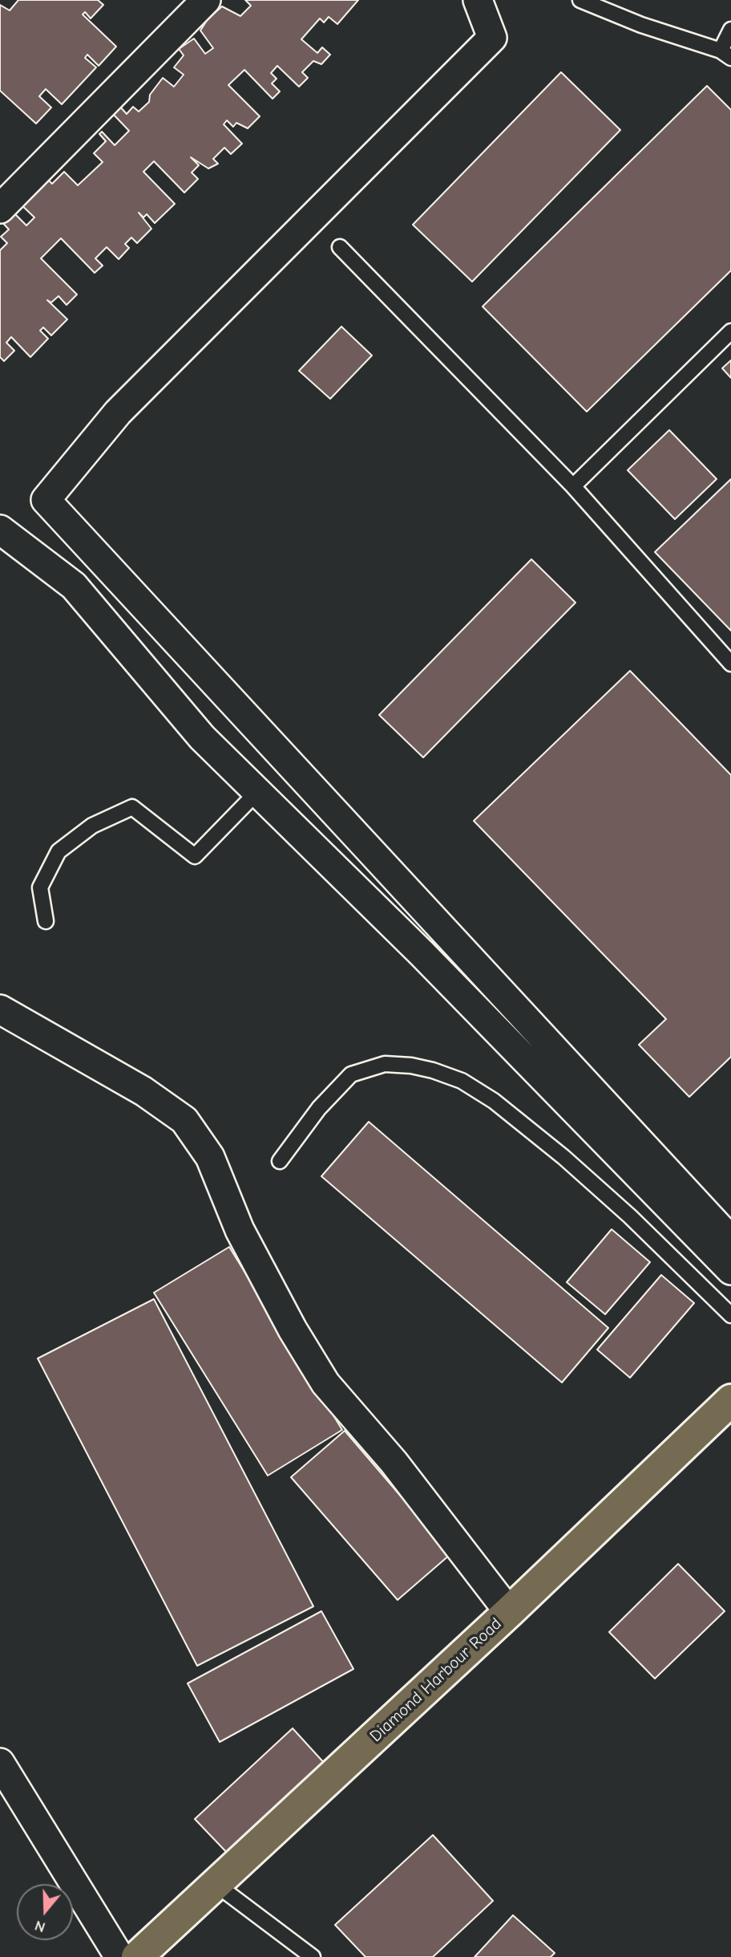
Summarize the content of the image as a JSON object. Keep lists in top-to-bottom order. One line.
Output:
{"streets":{"highway":["Diamond Harbour Road"]},"north":"bottom"}
